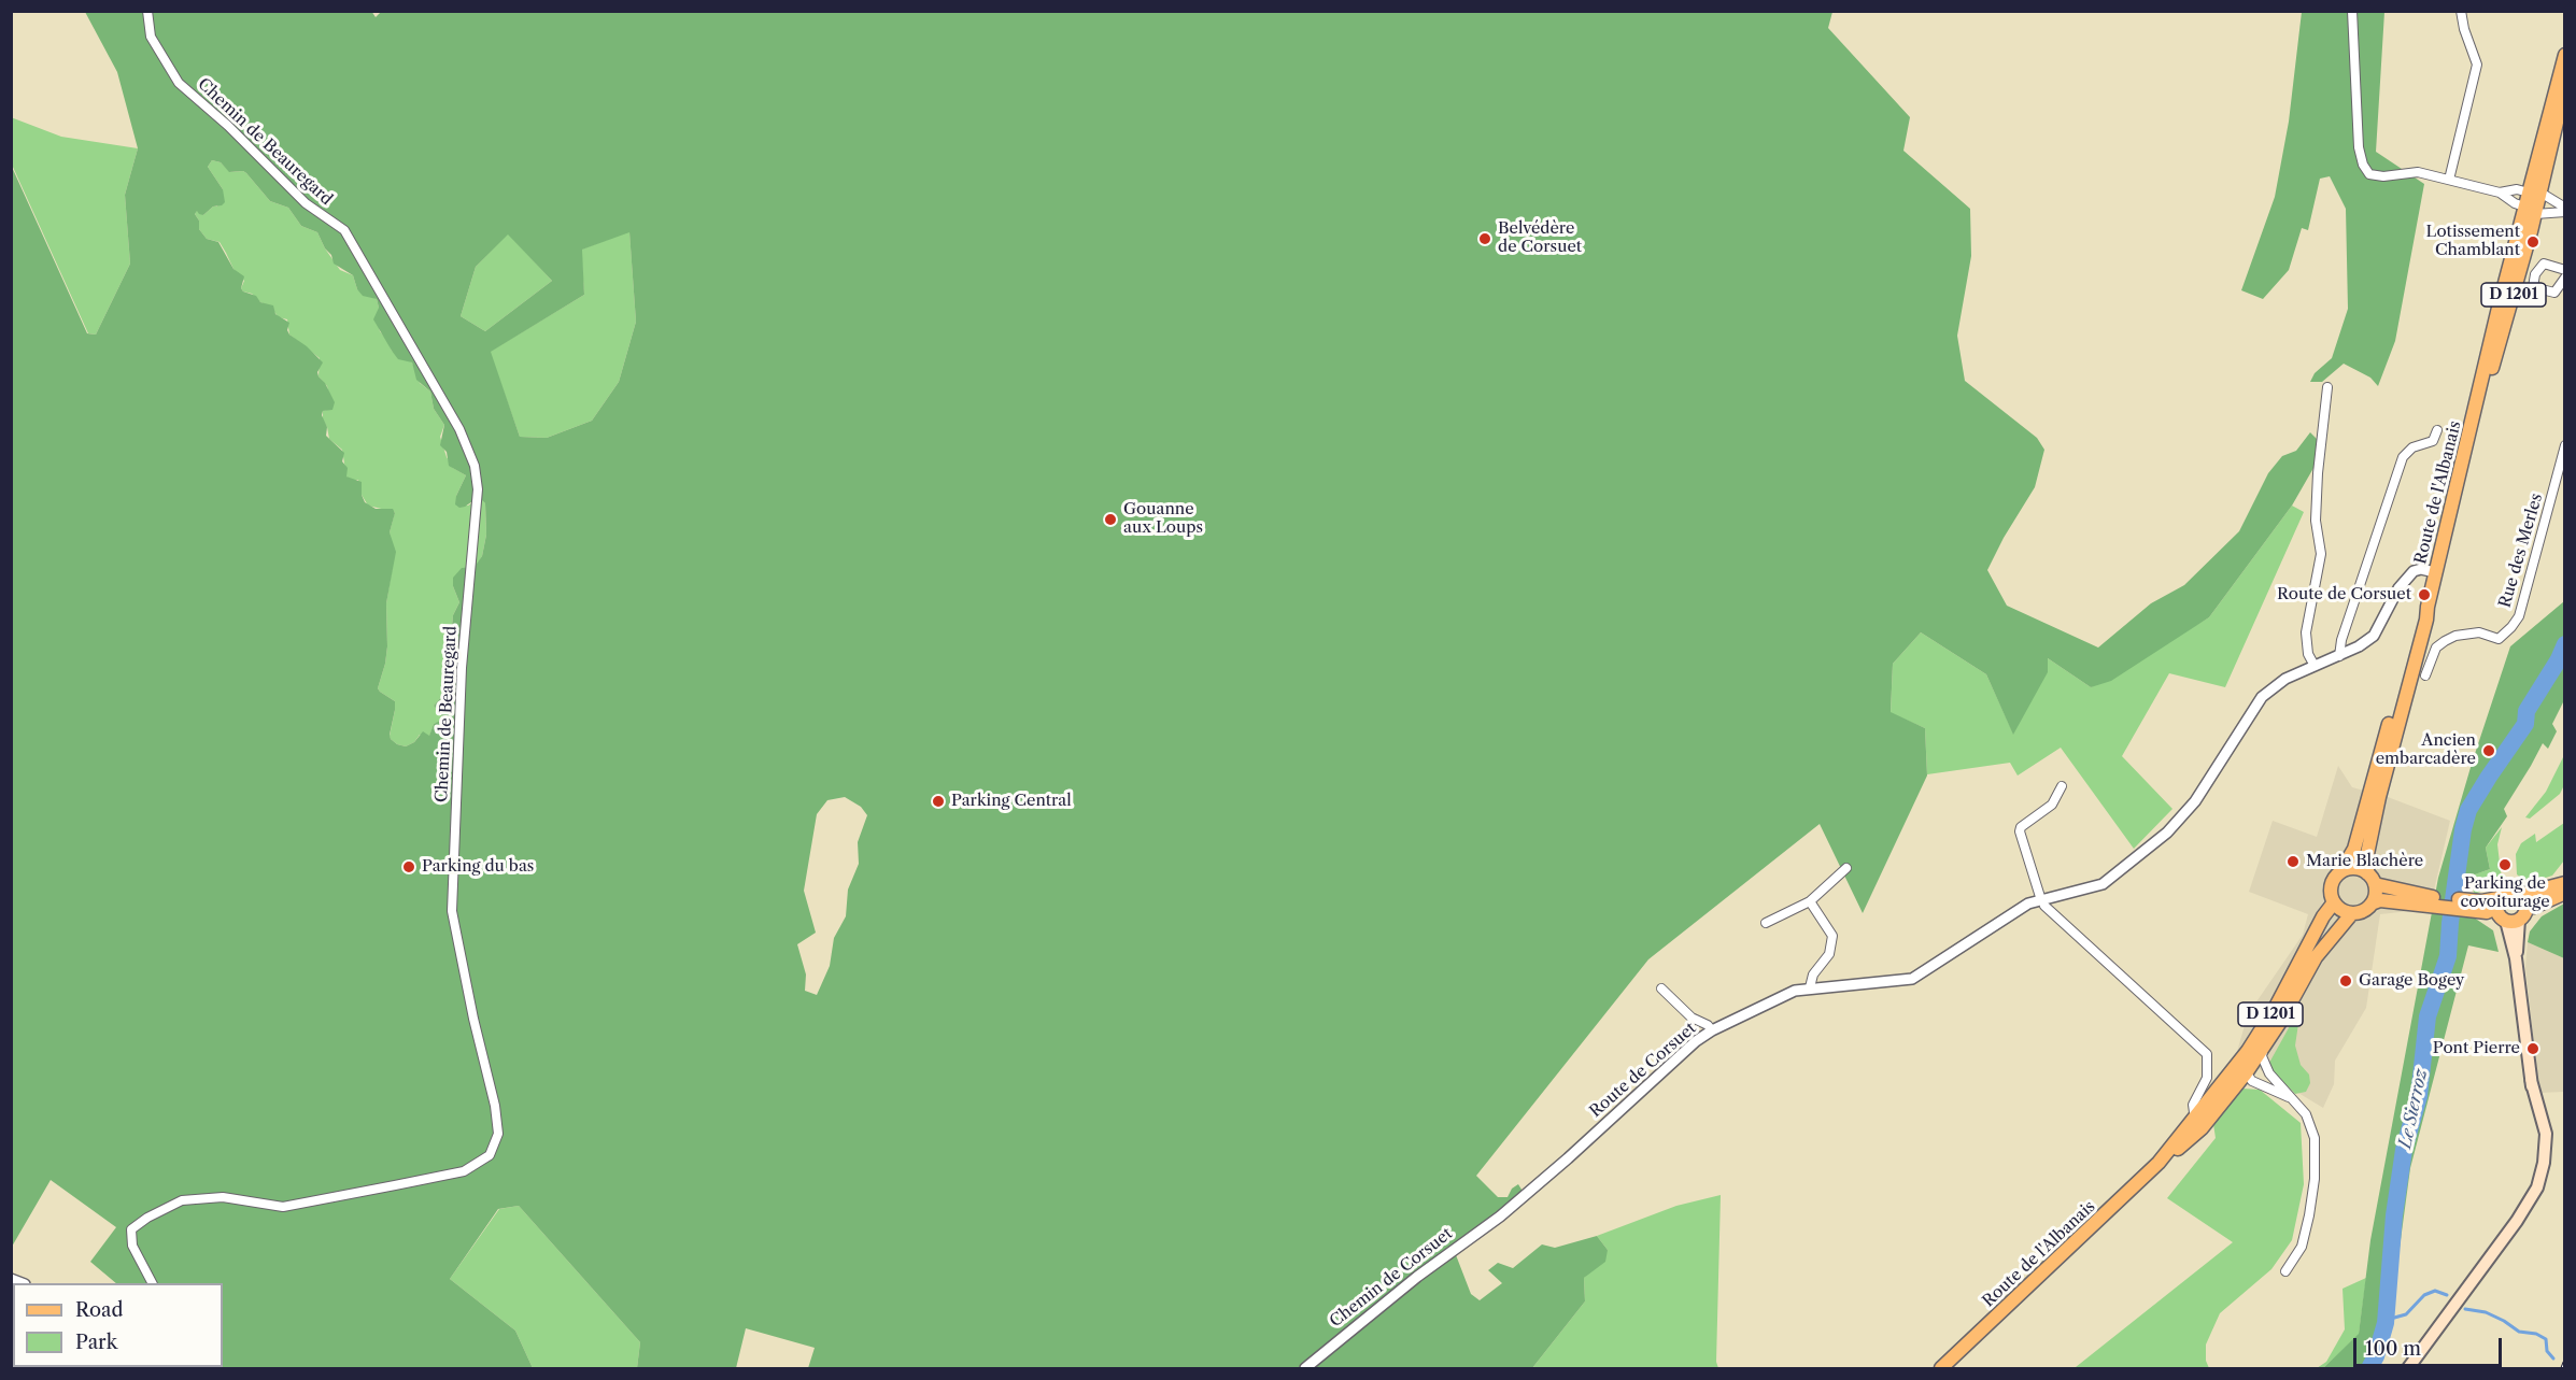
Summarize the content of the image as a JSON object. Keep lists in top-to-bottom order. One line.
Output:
{"streets":{"main road":["D 1201","Route de l'Albanais"],"street":["Chemin de Beauregard","Rue des Merles","Route de Corsuet","Chemin de Corsuet"]},"crossings":[["Route de l'Albanais","Route de Corsuet"],["Route de Corsuet","Chemin de Corsuet"]],"water":["Le Sierroz"],"places":["Belvédère de Corsuet","Lotissement Chamblant","Gouanne aux Loups","Route de Corsuet","Ancien embarcadère","Parking Central","Marie Blachère","Parking de covoiturage","Parking du bas","Garage Bogey","Pont Pierre"],"legend":["Road","Park"],"scale_bar":"100 m"}
